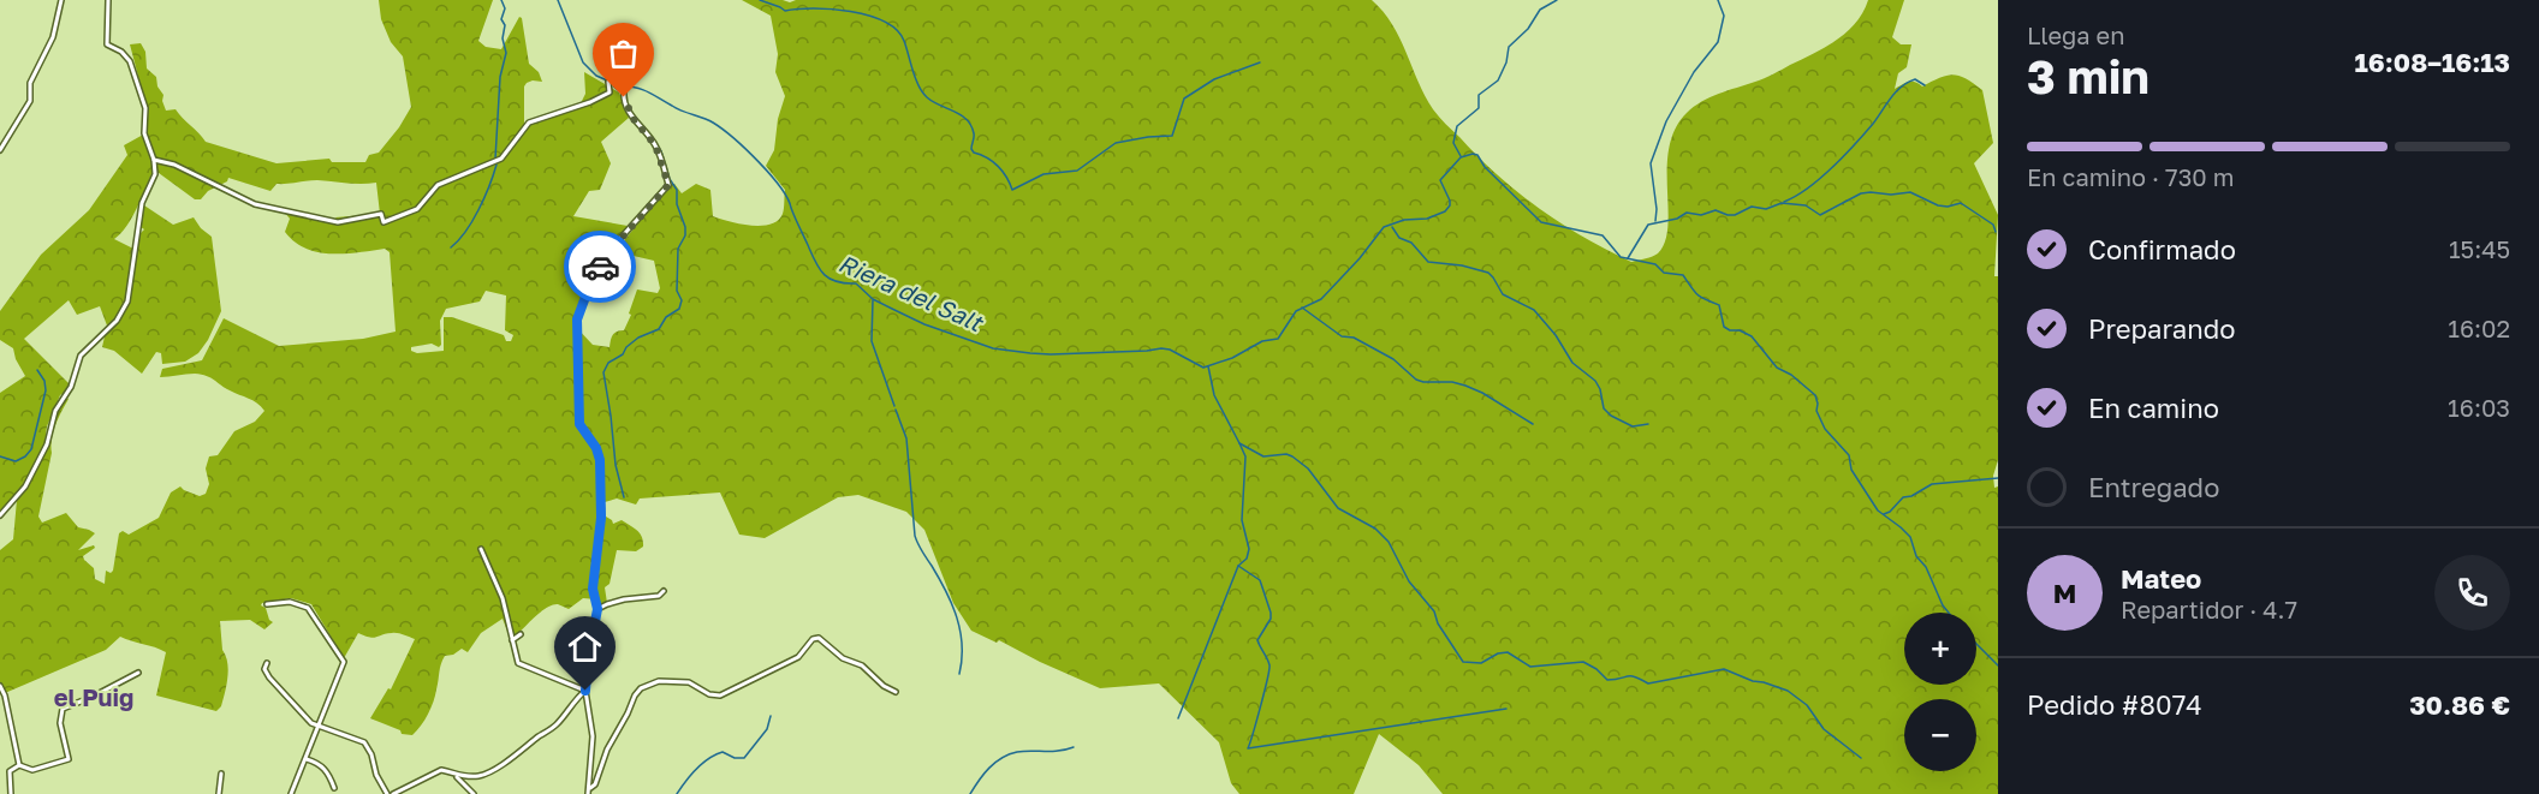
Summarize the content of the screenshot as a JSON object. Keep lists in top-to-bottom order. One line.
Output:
{"districts":["el Puig"],"water":["Riera del Salt"],"page":{"heading":["3 min","Llega en","16:08–16:13"],"panel":["Mateo","Repartidor · 4.7","Pedido #8074","30.86 €"],"bar":"En camino · 730 m","list":[["Confirmado","15:45"],["Preparando","16:02"],["En camino","16:03"],"Entregado"],"round":"M","map_buttons":["+","−"]}}
